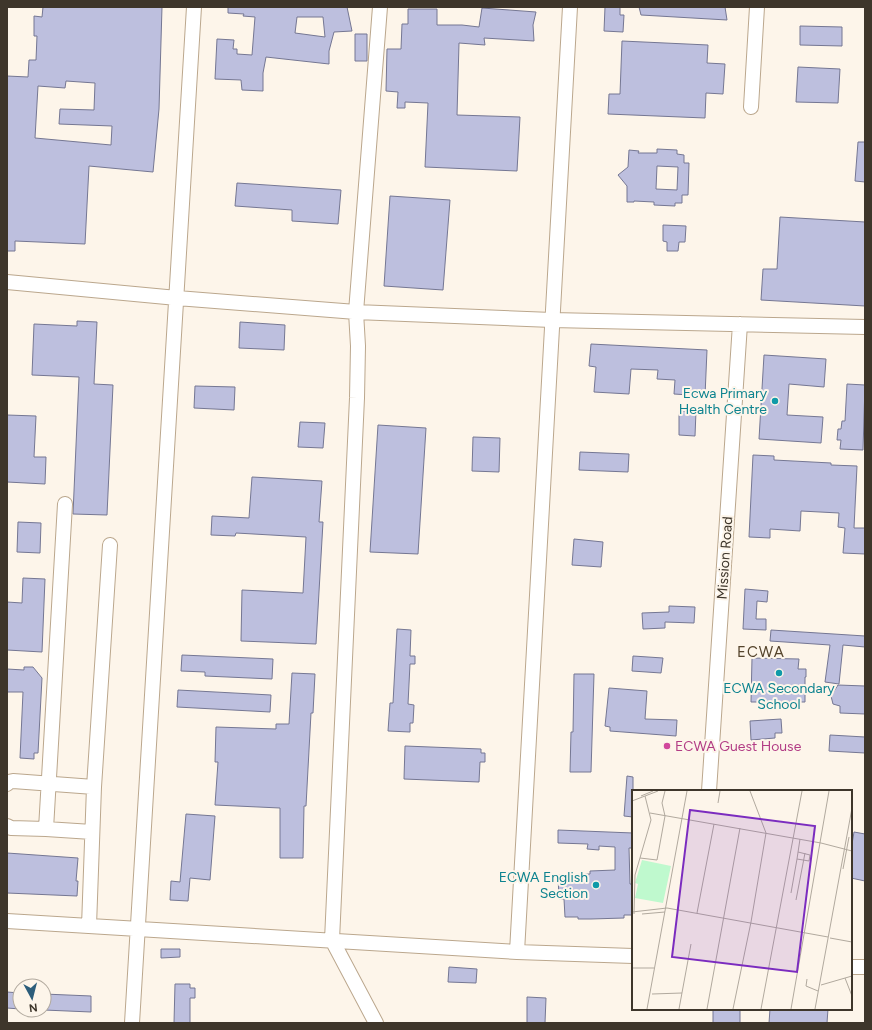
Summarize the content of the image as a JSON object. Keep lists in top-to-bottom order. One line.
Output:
{"streets":{"street":["Mission Road"]},"districts":["ECWA"],"places":["Ecwa Primary Health Centre","ECWA Secondary School","ECWA Guest House","ECWA English Section"],"north":"bottom"}
